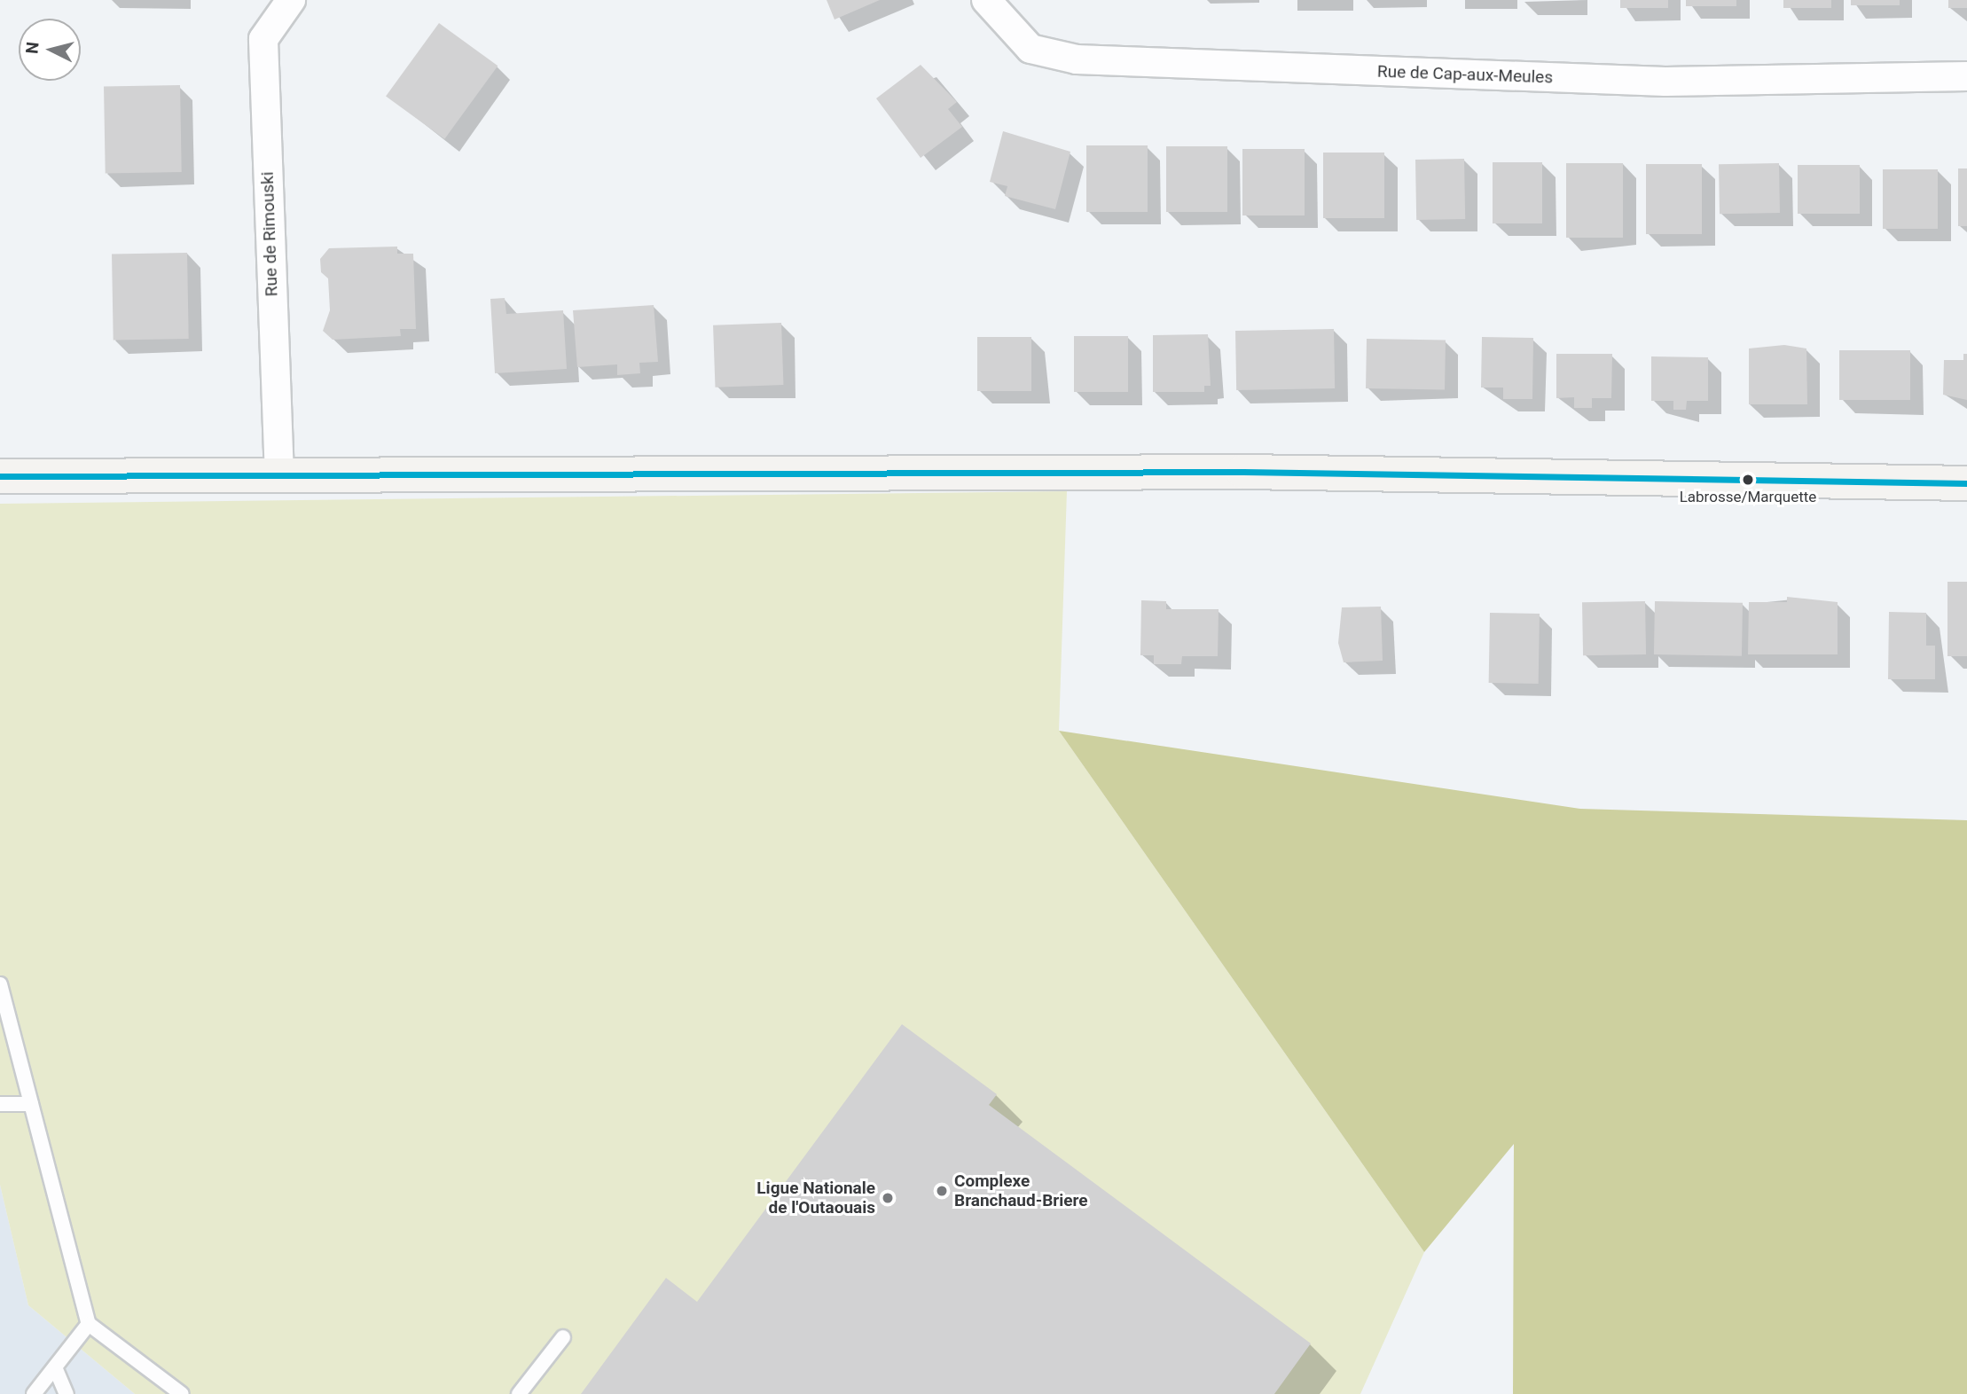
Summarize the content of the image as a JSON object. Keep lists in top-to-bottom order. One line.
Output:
{"streets":{"street":["Rue de Cap-aux-Meules","Rue de Rimouski"]},"places":["Labrosse/Marquette","Complexe Branchaud-Briere","Ligue Nationale de l'Outaouais"],"north":"left"}
